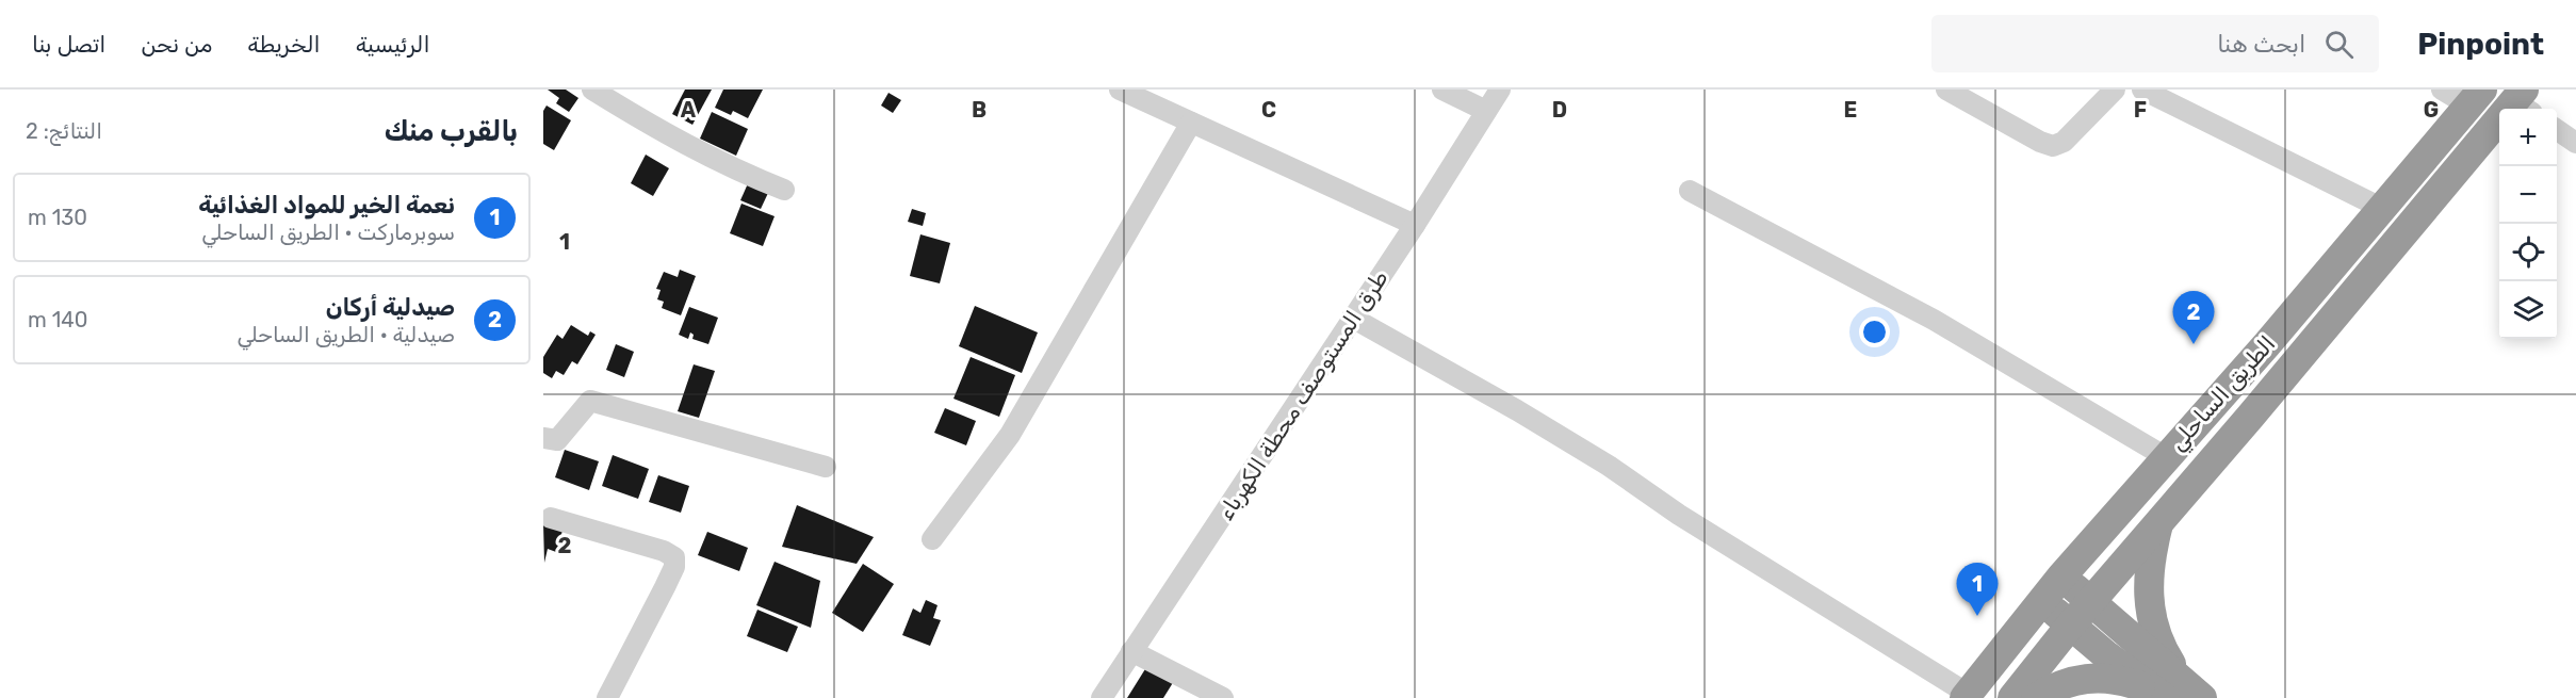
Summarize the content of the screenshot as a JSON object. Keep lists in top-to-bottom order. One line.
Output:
{"streets":{"highway":["الطريق الساحلي"],"street":["طرق المستوصف محطة الكهرباء"]},"page":{"header":"Pinpoint","search":"ابحث هنا","nav":["الرئيسية","الخريطة","من نحن","اتصل بنا"],"heading":["بالقرب منك","النتائج: 2"],"map_buttons":["+","−"],"list":[{"mark":"1","name":"نعمة الخير للمواد الغذائية","note":"سوبرماركت · الطريق الساحلي","value":"130 m"},{"mark":"2","name":"صيدلية أركان","note":"صيدلية · الطريق الساحلي","value":"140 m"}],"pins":["2","1"]},"grid":{"columns":["A","B","C","D","E","F","G"],"rows":["1","2"]}}
